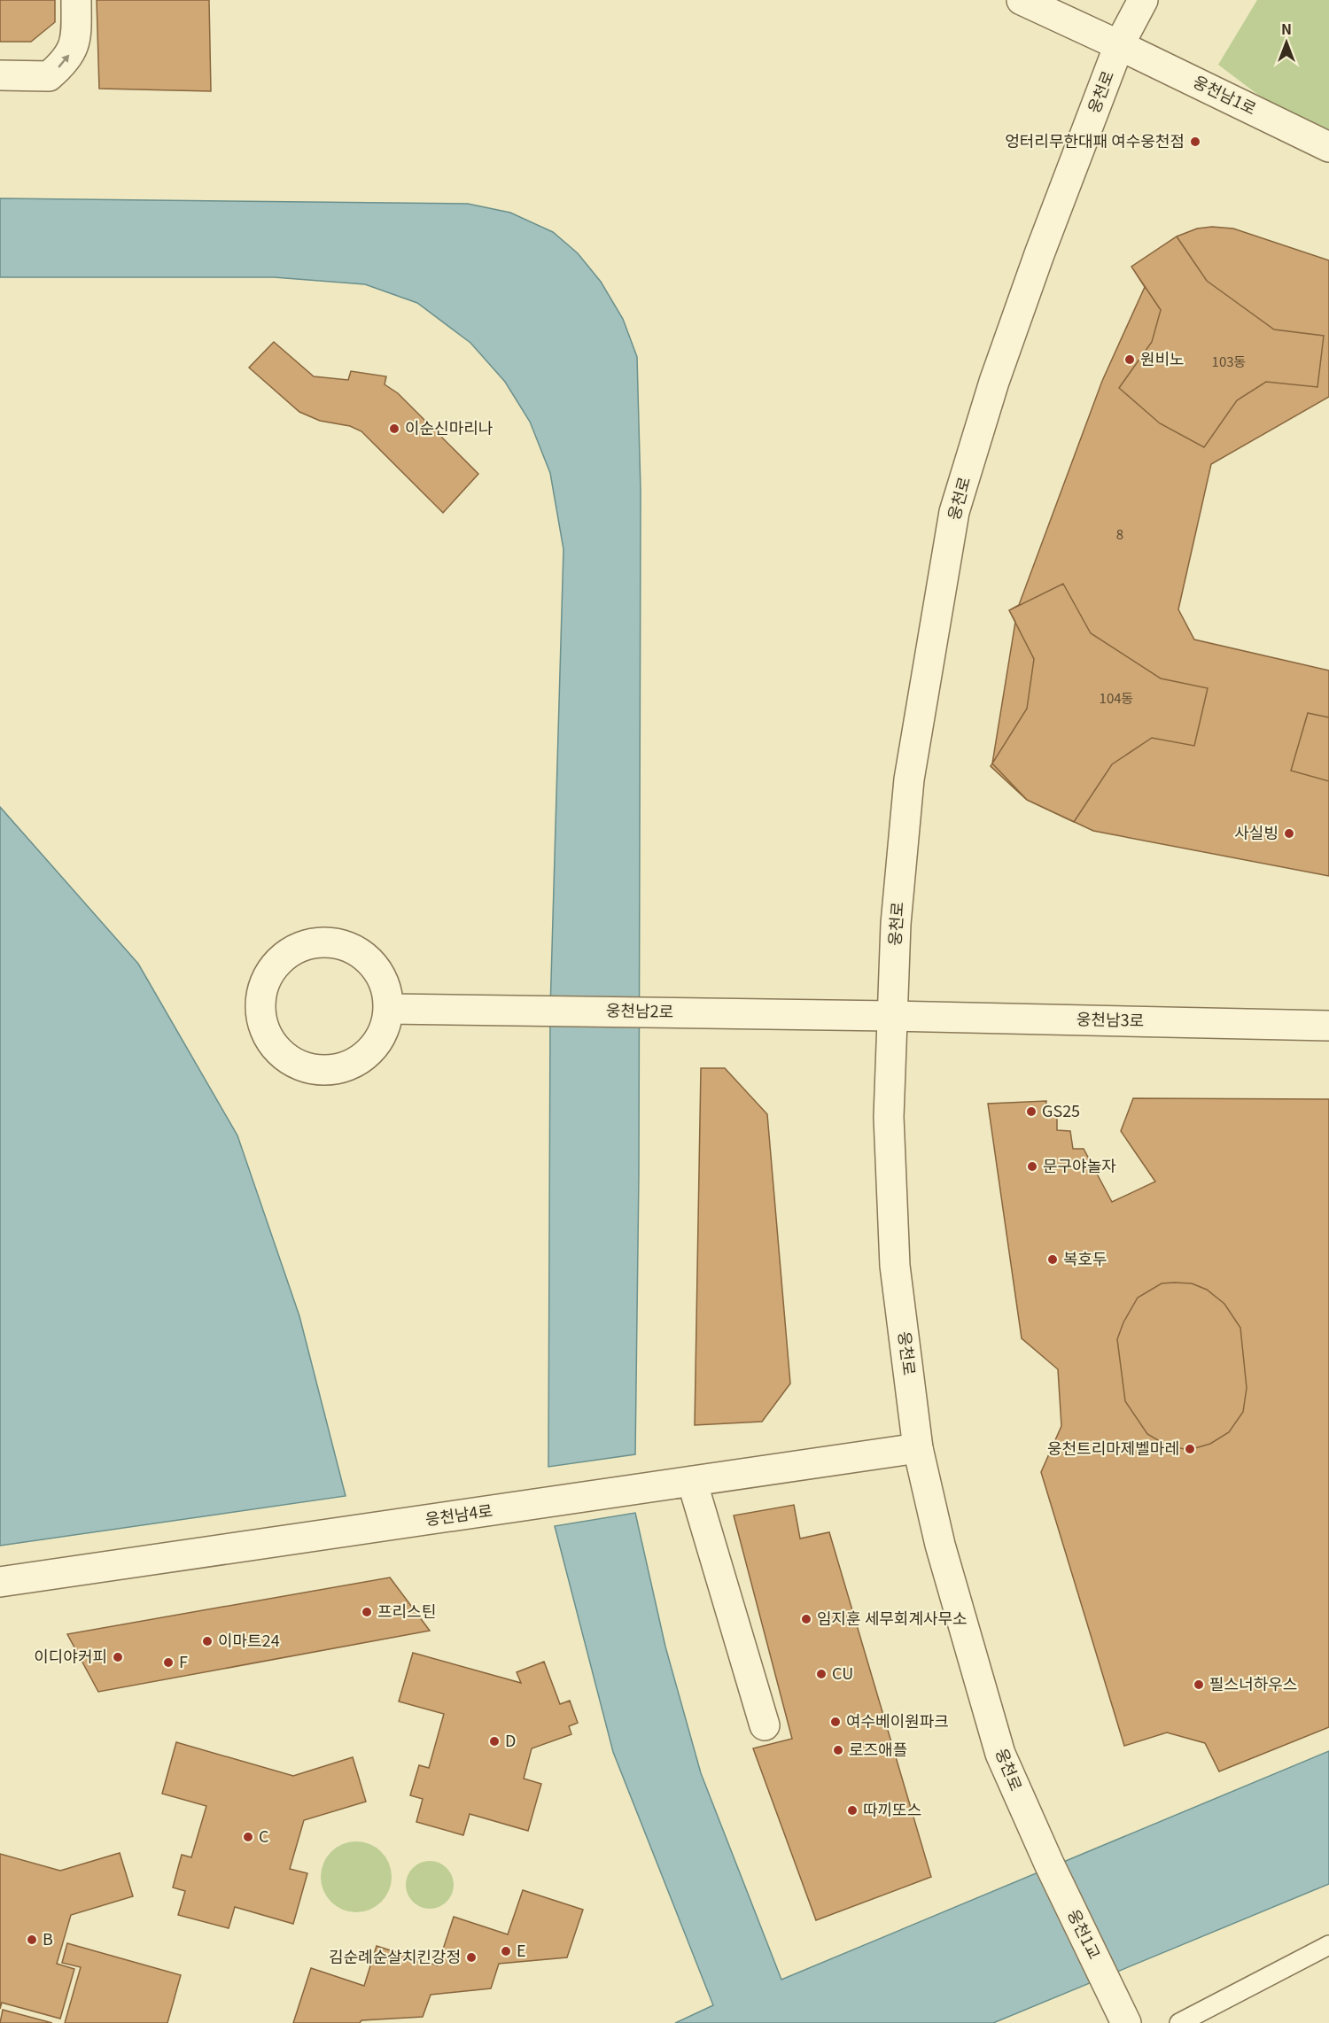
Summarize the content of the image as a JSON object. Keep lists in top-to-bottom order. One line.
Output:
{"streets":{"street":["웅천로","웅천남1로","웅천남2로","웅천남3로","웅천남4로","웅천1교"]},"crossings":[["웅천로","웅천남1로"],["웅천로","웅천남2로"],["웅천로","웅천남3로"],["웅천로","웅천남4로"],["웅천로","웅천1교"],["웅천남2로","웅천남3로"]],"places":["엉터리무한대패 여수웅천점","원비노","이순신마리나","사실빙","GS25","문구야놀자","복호두","웅천트리마제벨마레","프리스틴","임지훈 세무회계사무소","이마트24","이디야커피","F","CU","필스너하우스","여수베이원파크","D","로즈애플","따끼또스","C","B","E","김순례순살치킨강정"],"house_numbers":["103동","8","104동"],"north":"top"}
